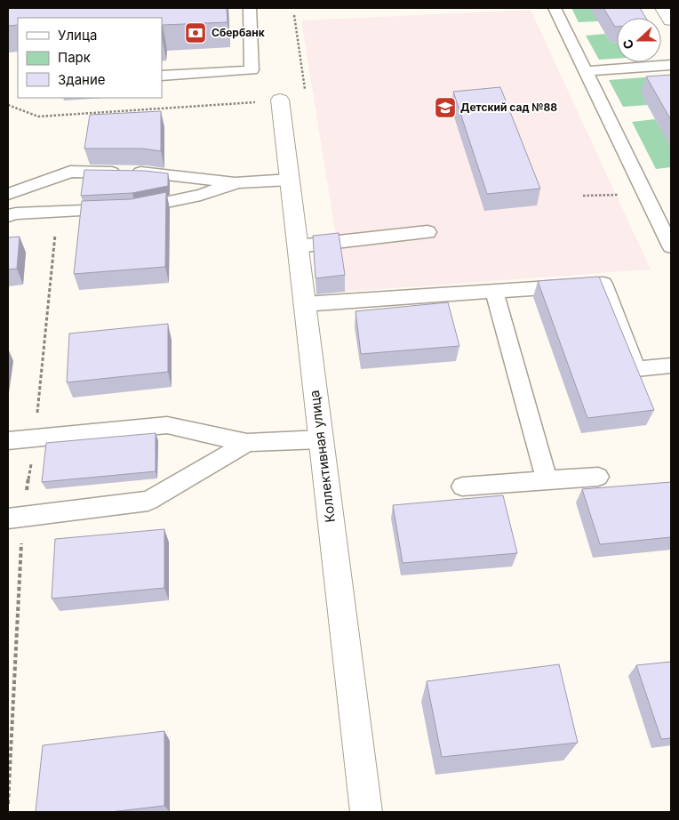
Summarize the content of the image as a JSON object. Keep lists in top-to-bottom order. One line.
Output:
{"streets":{"street":["Коллективная улица"]},"places":{"bank":["Сбербанк"],"school or university":["Детский сад №88"]},"legend":["Улица","Парк","Здание"],"north":"left"}
